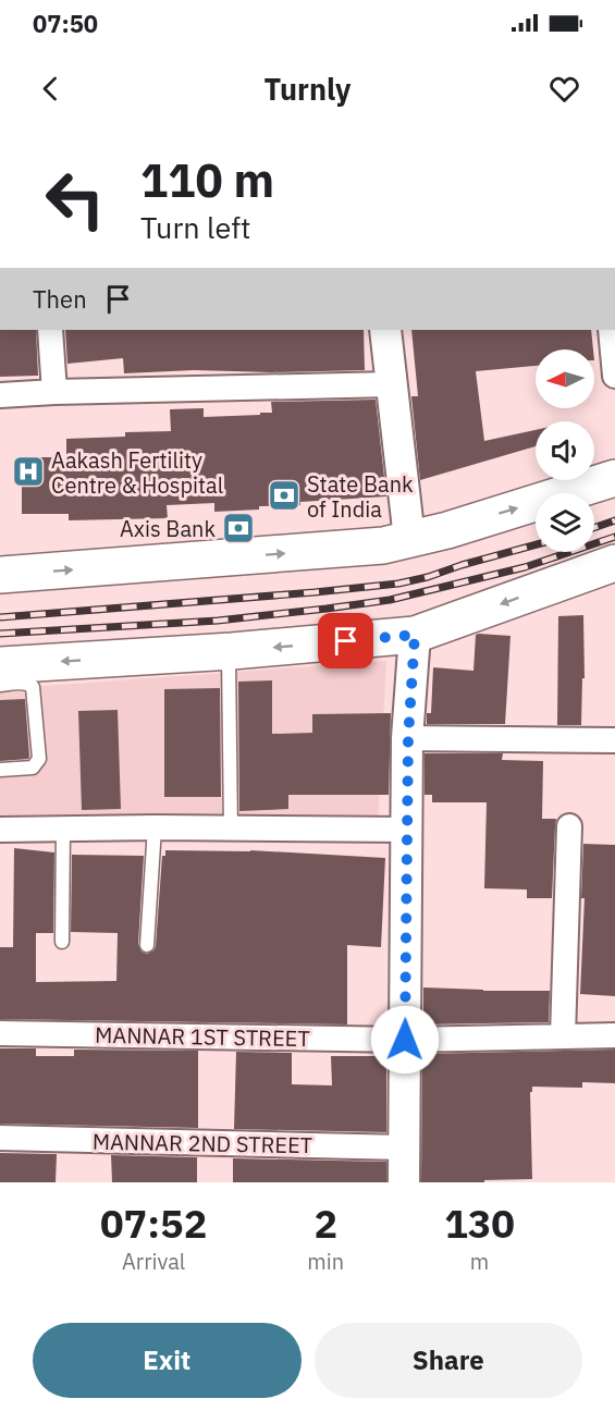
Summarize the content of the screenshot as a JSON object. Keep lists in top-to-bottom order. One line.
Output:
{"streets":{"street":["MANNAR 1ST STREET","MANNAR 2ND STREET"]},"places":{"hospital":["Aakash Fertility Centre & Hospital"],"bank":["State Bank of India","Axis Bank"]},"north":"left","page":{"status":"07:50","header":"Turnly","turn":["110 m","Turn left"],"then":"Then","eta":["07:52","Arrival","2","min","130","m"],"buttons":["Exit","Share"]}}
